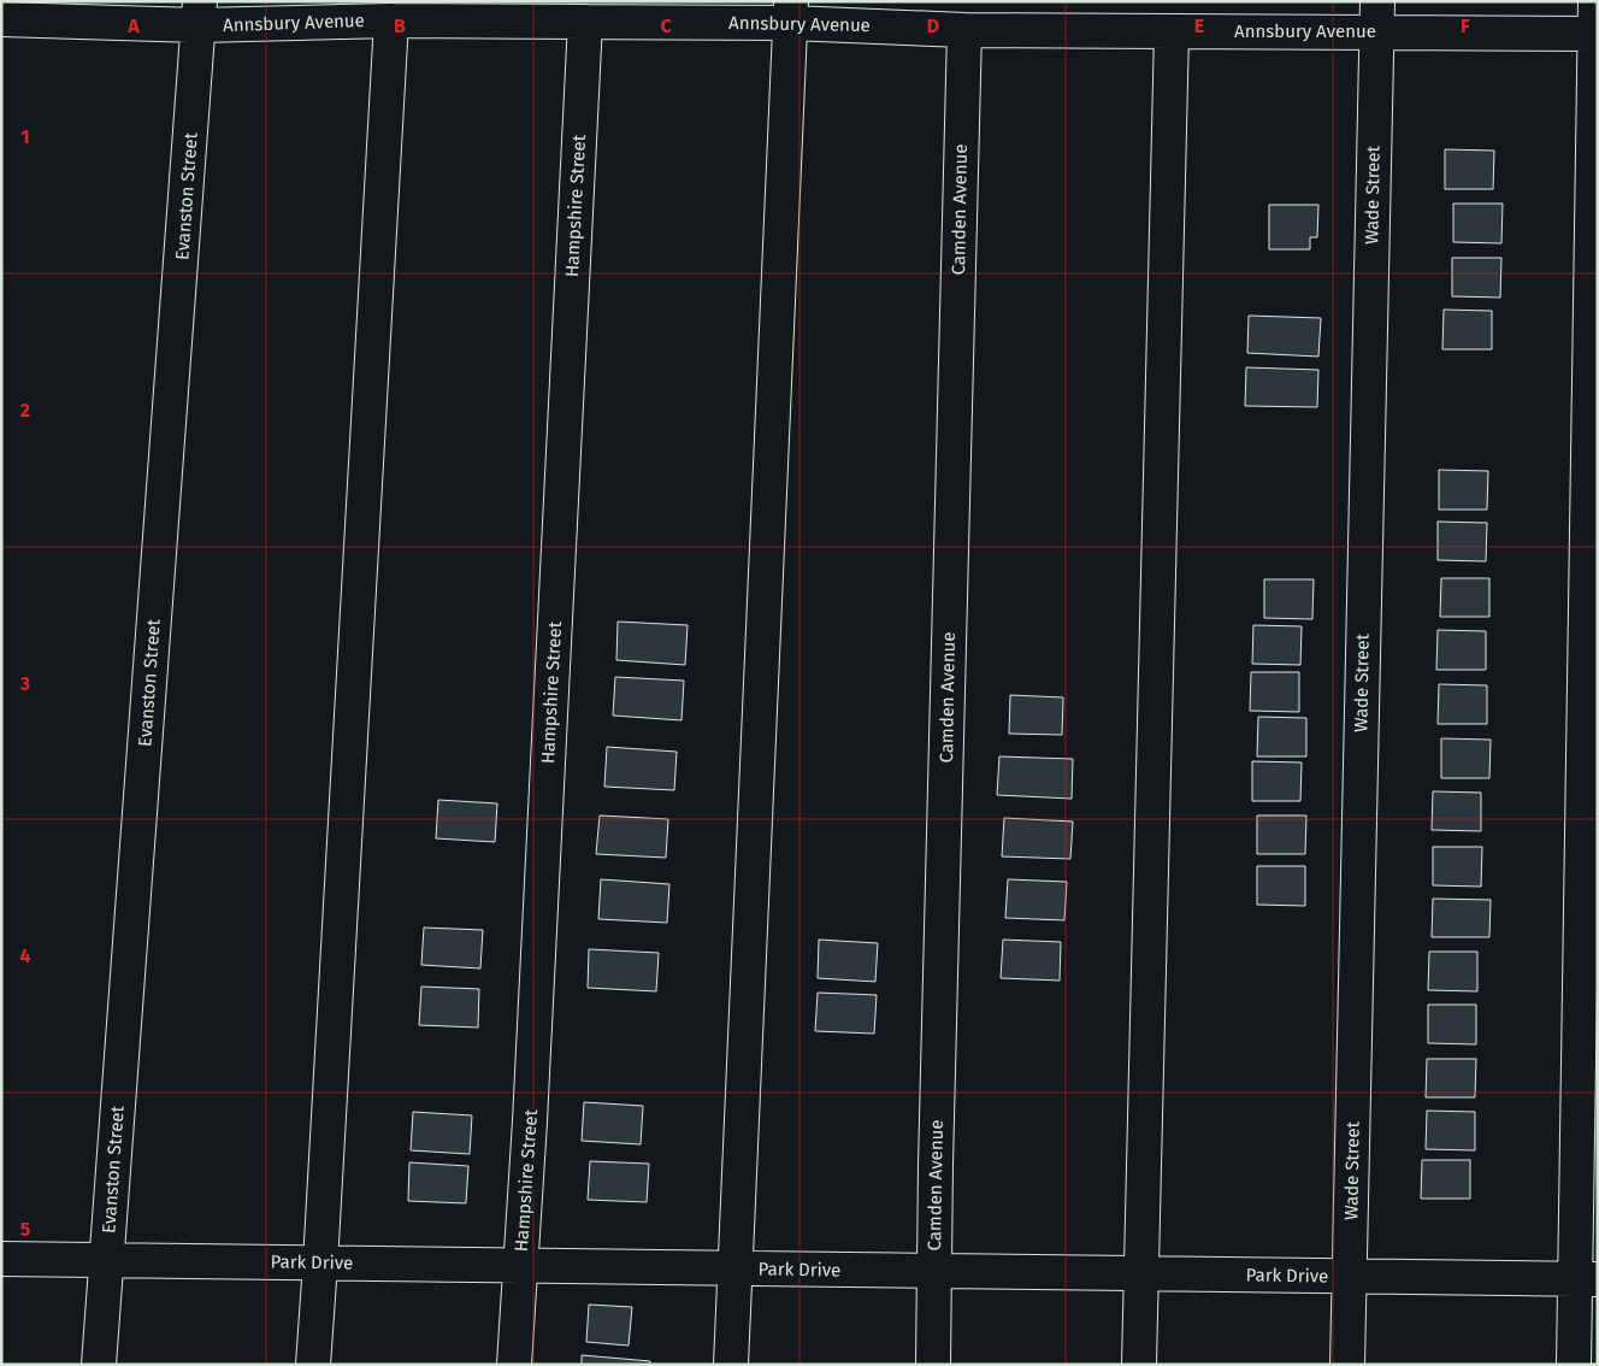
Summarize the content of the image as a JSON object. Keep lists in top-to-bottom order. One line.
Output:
{"streets":{"street":["Annsbury Avenue","Wade Street","Evanston Street","Hampshire Street","Camden Avenue","Park Drive"]},"crossings":[["Annsbury Avenue","Wade Street"],["Annsbury Avenue","Evanston Street"],["Annsbury Avenue","Hampshire Street"],["Annsbury Avenue","Camden Avenue"],["Wade Street","Park Drive"],["Evanston Street","Park Drive"],["Hampshire Street","Park Drive"],["Camden Avenue","Park Drive"]],"grid":{"columns":["A","B","C","D","E","F"],"rows":["1","2","3","4","5"]}}
